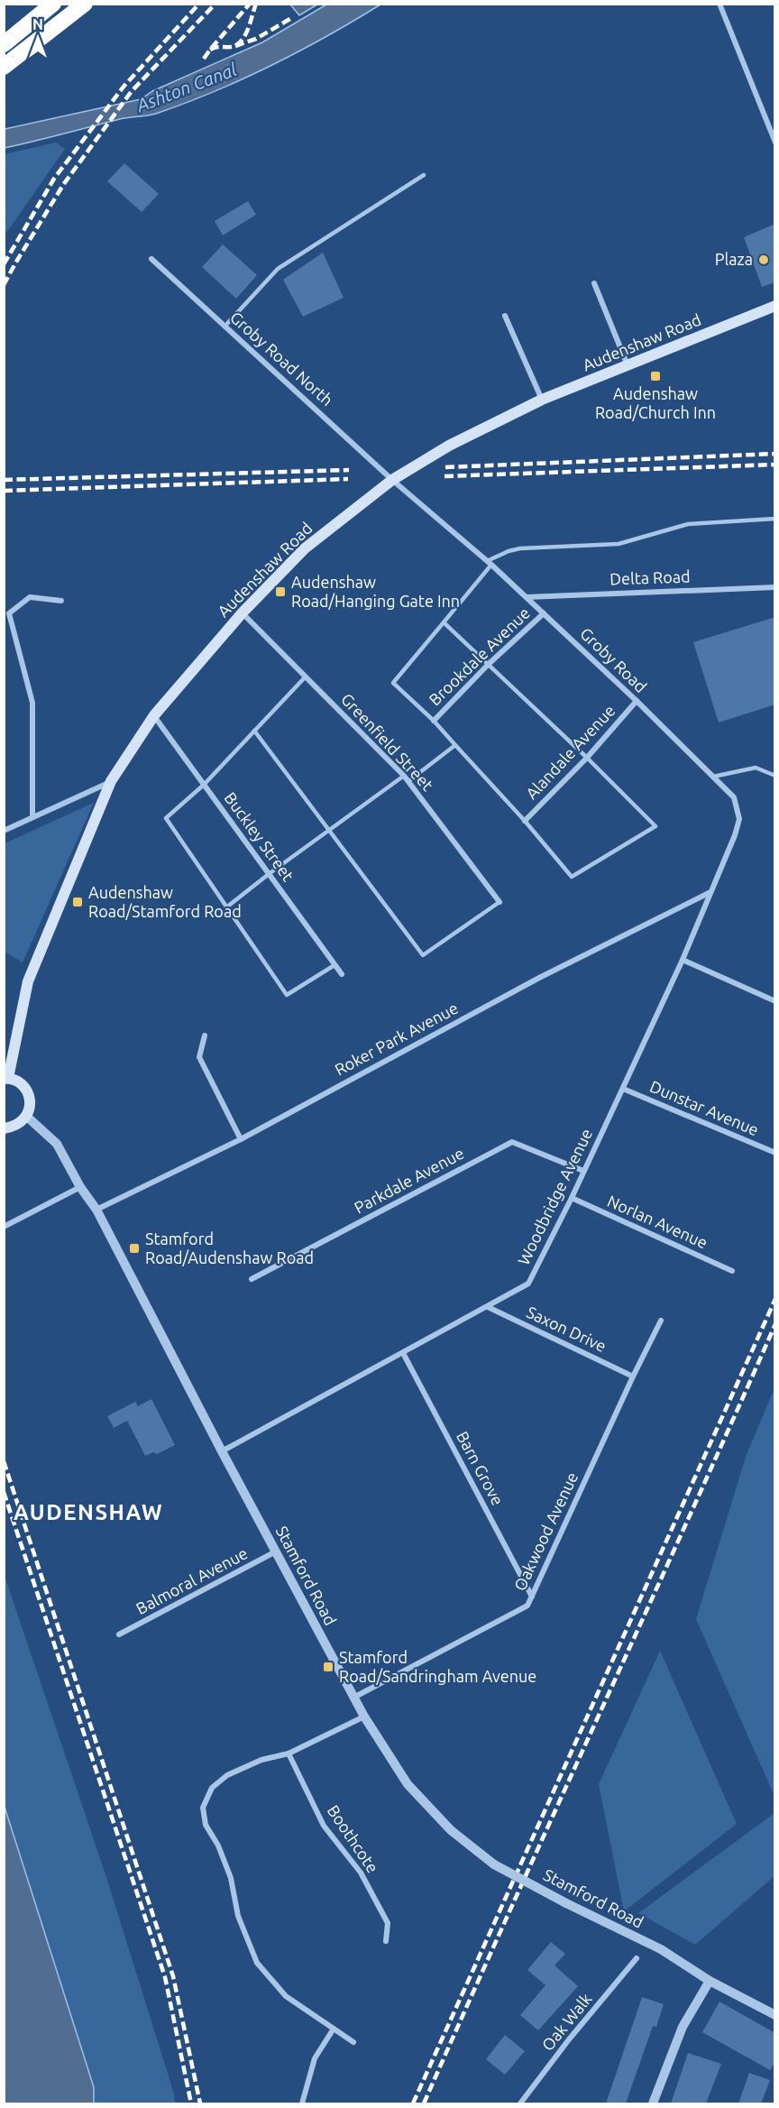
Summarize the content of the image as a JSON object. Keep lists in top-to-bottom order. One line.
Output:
{"streets":{"main road":["Audenshaw Road"],"street":["Groby Road North","Delta Road","Brookdale Avenue","Groby Road","Greenfield Street","Alandale Avenue","Buckley Street","Roker Park Avenue","Dunstar Avenue","Parkdale Avenue","Woodbridge Avenue","Norlan Avenue","Saxon Drive","Barn Grove","Oakwood Avenue","Stamford Road","Balmoral Avenue","Boothcote","Oak Walk"]},"crossings":[["Audenshaw Road","Groby Road North"],["Audenshaw Road","Groby Road"],["Audenshaw Road","Greenfield Street"],["Audenshaw Road","Buckley Street"],["Audenshaw Road","Stamford Road"],["Groby Road North","Groby Road"],["Delta Road","Groby Road"],["Brookdale Avenue","Groby Road"],["Groby Road","Alandale Avenue"],["Groby Road","Roker Park Avenue"],["Groby Road","Woodbridge Avenue"],["Roker Park Avenue","Woodbridge Avenue"],["Roker Park Avenue","Stamford Road"],["Dunstar Avenue","Woodbridge Avenue"],["Parkdale Avenue","Woodbridge Avenue"],["Woodbridge Avenue","Norlan Avenue"],["Woodbridge Avenue","Saxon Drive"],["Woodbridge Avenue","Barn Grove"],["Woodbridge Avenue","Stamford Road"],["Saxon Drive","Oakwood Avenue"],["Barn Grove","Oakwood Avenue"],["Oakwood Avenue","Stamford Road"],["Stamford Road","Balmoral Avenue"]],"districts":["AUDENSHAW"],"water":["Ashton Canal"],"places":{"other":["Plaza"],"transit":["Audenshaw Road/Church Inn","Audenshaw Road/Hanging Gate Inn","Audenshaw Road/Stamford Road","Stamford Road/Audenshaw Road","Stamford Road/Sandringham Avenue"]},"north":"top"}
